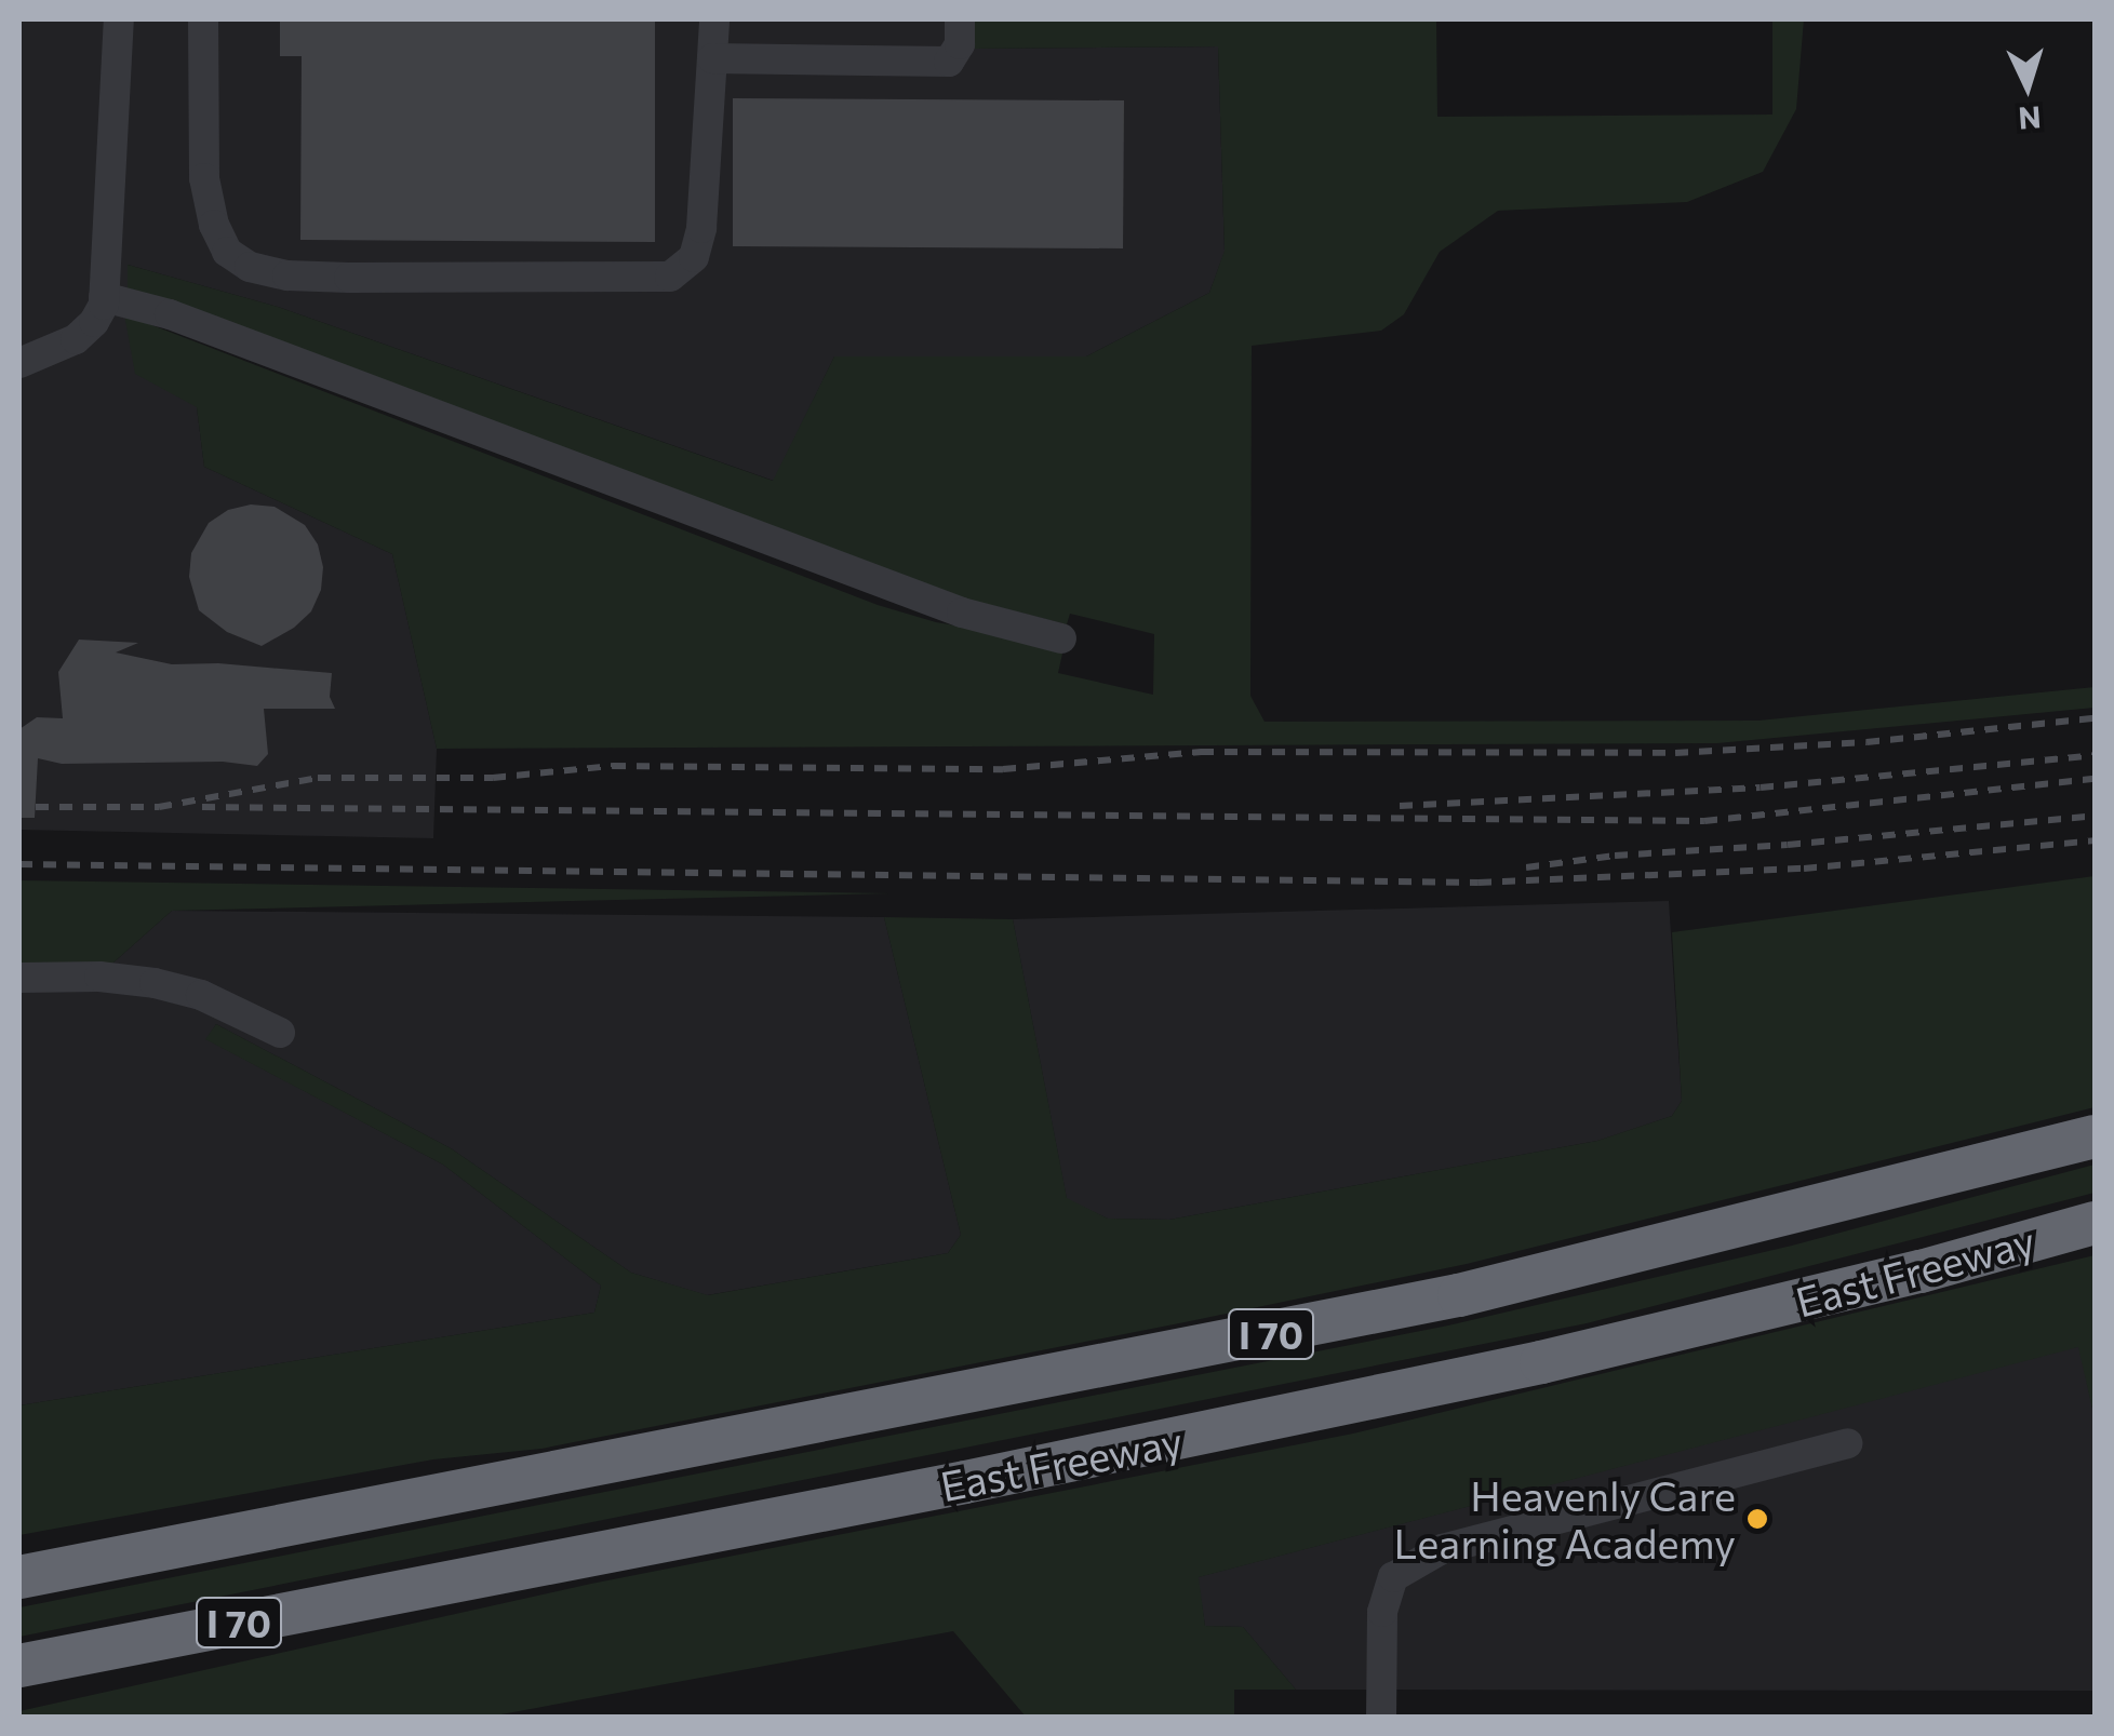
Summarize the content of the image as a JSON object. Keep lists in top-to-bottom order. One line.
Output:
{"streets":{"highway":["East Freeway","I 70"]},"places":["Heavenly Care Learning Academy"],"north":"bottom"}
